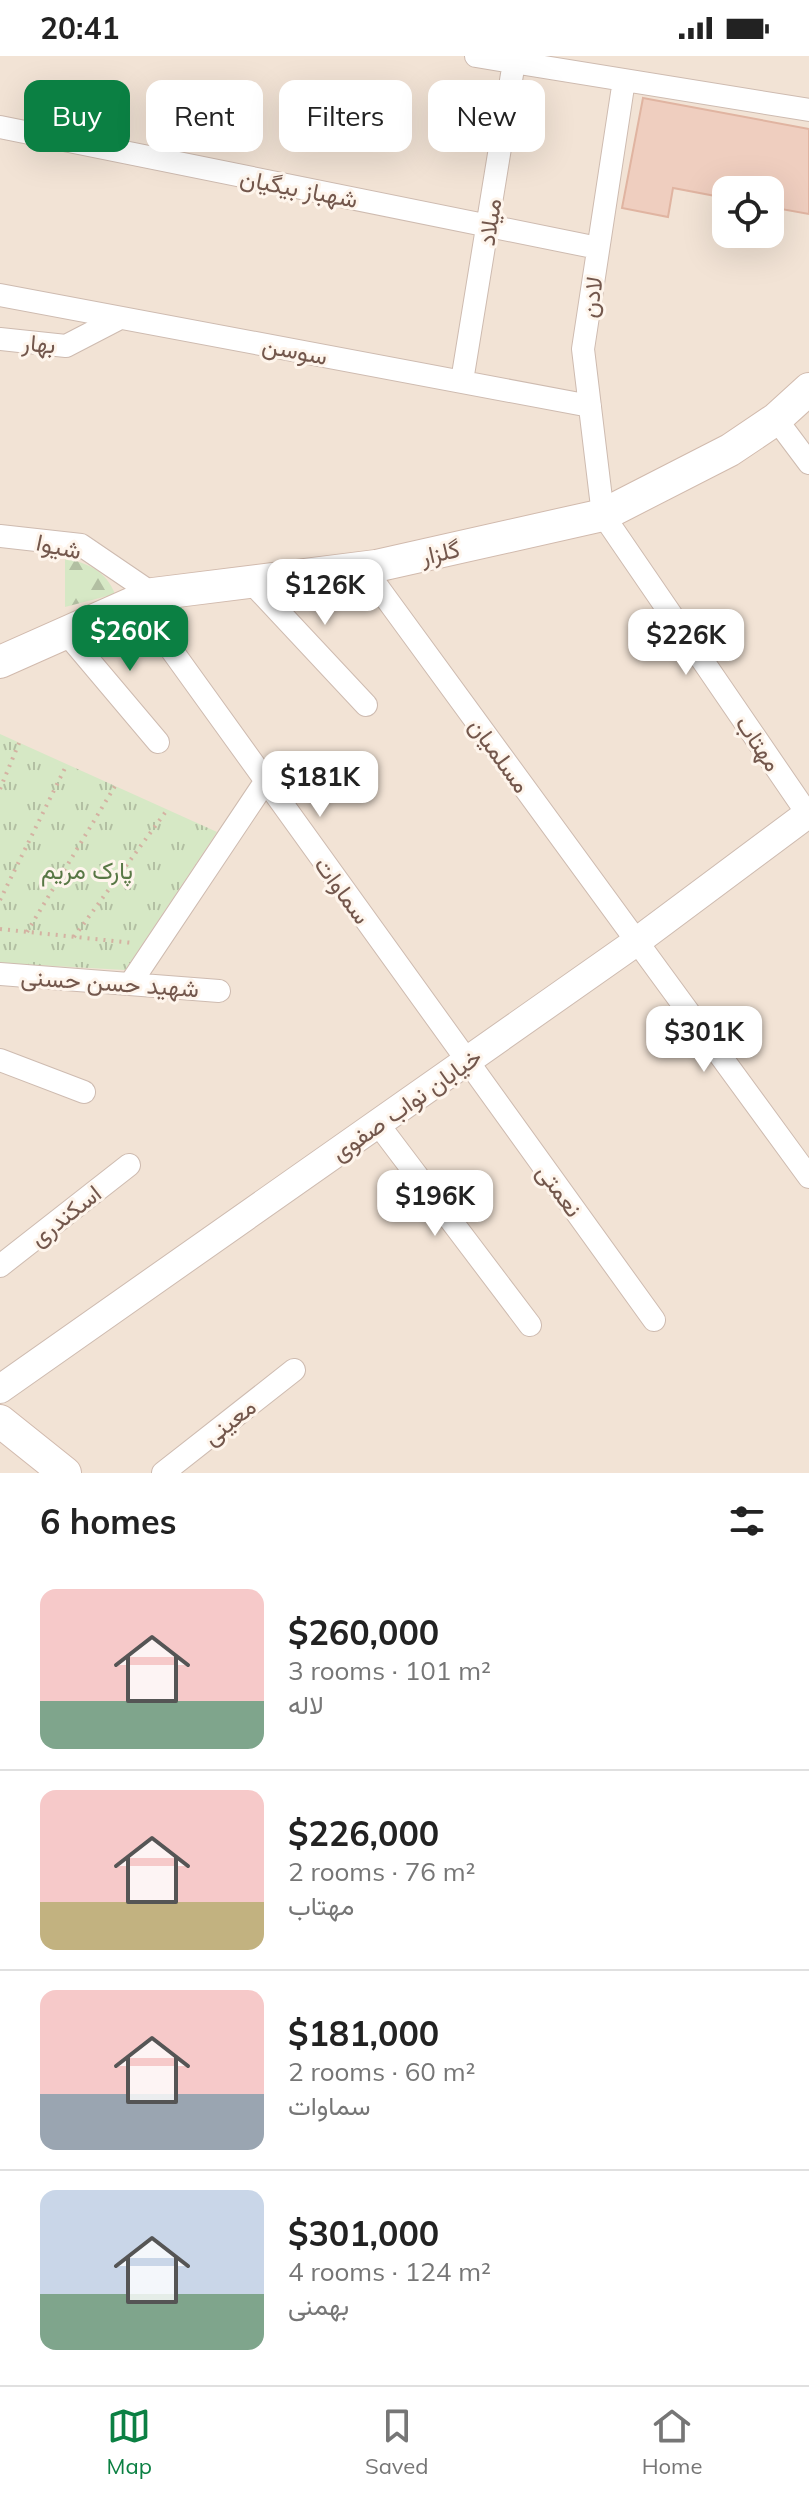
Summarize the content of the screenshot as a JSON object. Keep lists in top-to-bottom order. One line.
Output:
{"streets":{"main road":["گلزار"],"street":["شهباز بیگیان","میلاد","لادن","بهار","سوسن","شیوا","مهتاب","مسلمیان","سماوات","شهید حسن حسنی","خیابان نواب صفوی","نعمتی","اسکندری","معینی"]},"crossings":[["شهباز بیگیان","میلاد"],["شهباز بیگیان","لادن"],["میلاد","سوسن"],["لادن","سوسن"],["لادن","گلزار"],["لادن","مهتاب"],["بهار","سوسن"],["شیوا","گلزار"],["شیوا","سماوات"],["گلزار","مهتاب"],["گلزار","مسلمیان"],["گلزار","سماوات"],["مهتاب","خیابان نواب صفوی"],["مسلمیان","خیابان نواب صفوی"],["سماوات","خیابان نواب صفوی"],["سماوات","نعمتی"],["خیابان نواب صفوی","نعمتی"]],"parks":["پارک مریم"],"page":{"status":"20:41","chip":["Buy","Rent","Filters","New"],"price":["$126K","$260K","$226K","$181K","$301K","$196K"],"heading":"6 homes","list":[{"name":"$260,000","note":"3 rooms · 101 m² · لاله"},{"name":"$226,000","note":"2 rooms · 76 m² · مهتاب"},{"name":"$181,000","note":"2 rooms · 60 m² · سماوات"},{"name":"$301,000","note":"4 rooms · 124 m² · بهمنی"}],"tabs":["Map","Saved","Home"]}}
